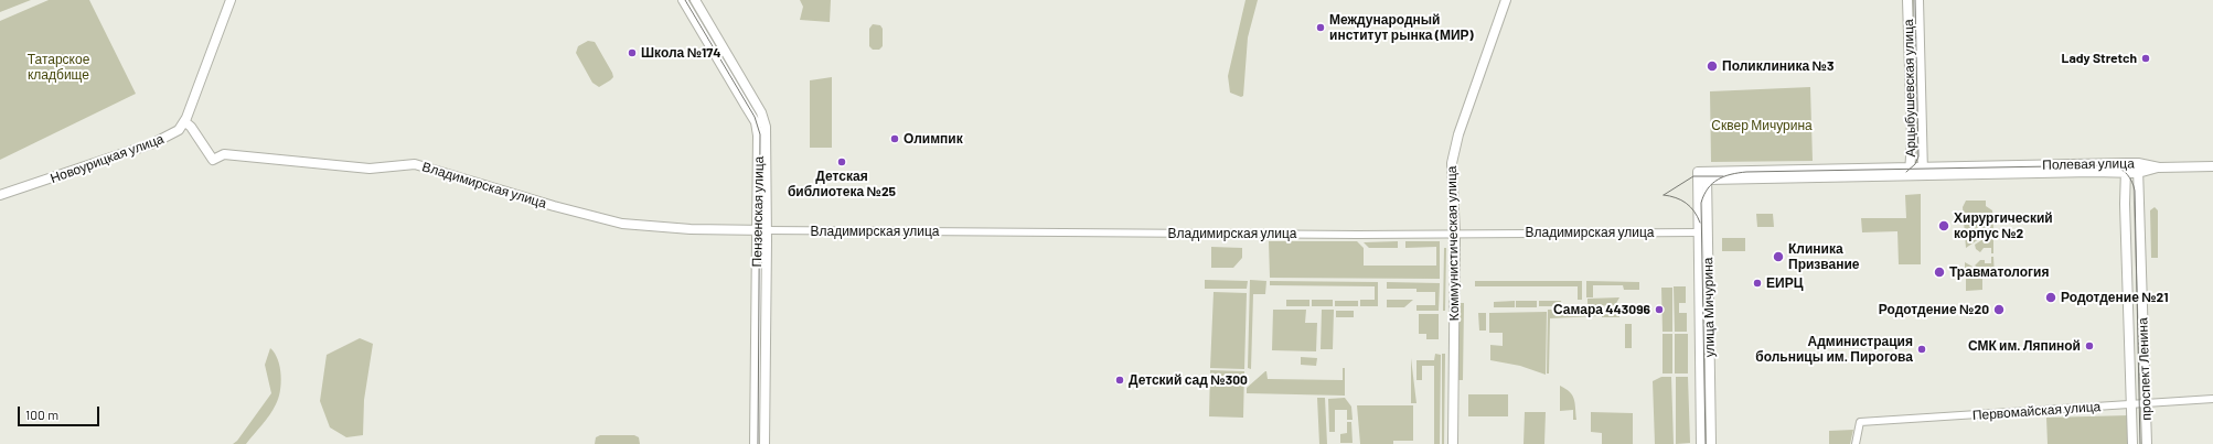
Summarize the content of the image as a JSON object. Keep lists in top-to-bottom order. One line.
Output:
{"streets":{"main road":["Арцыбушевская улица","Новоурицкая улица","Полевая улица","Владимирская улица","Пензенская улица","Коммунистическая улица","улица Мичурина","проспект Ленина"],"street":["Первомайская улица"]},"crossings":[["Арцыбушевская улица","Полевая улица"],["Новоурицкая улица","Владимирская улица"],["Полевая улица","улица Мичурина"],["Полевая улица","проспект Ленина"],["Владимирская улица","Пензенская улица"],["Владимирская улица","Коммунистическая улица"],["Владимирская улица","улица Мичурина"],["проспект Ленина","Первомайская улица"]],"parks":["Татарское кладбище","Сквер Мичурина"],"places":["Международный институт рынка (МИР)","Школа №174","Lady Stretch","Поликлиника №3","Олимпик","Детская библиотека №25","Хирургический корпус №2","Клиника Призвание","Травматология","ЕИРЦ","Родотдение №21","Самара 443096","Родотдение №20","СМК им. Ляпиной","Администрация больницы им. Пирогова","Детский сад №300"],"scale_bar":"100 m"}
